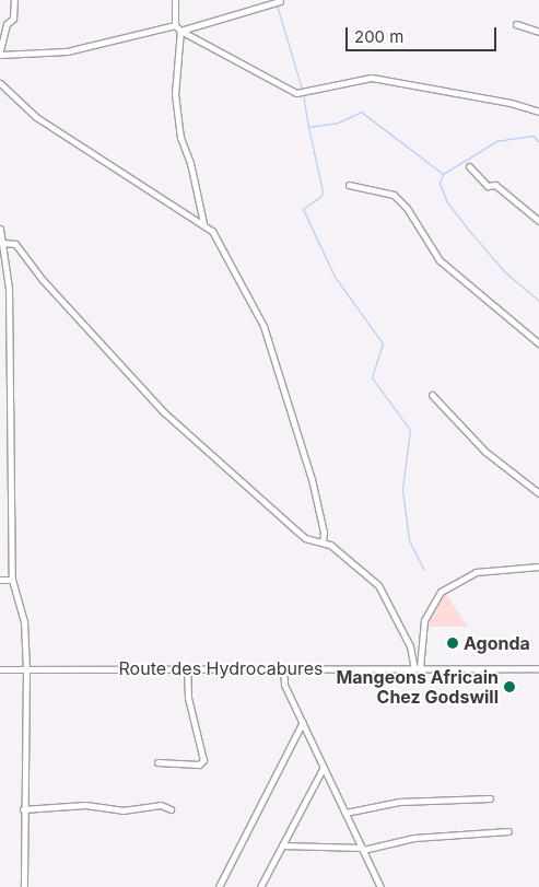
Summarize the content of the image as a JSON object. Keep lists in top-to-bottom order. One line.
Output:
{"streets":{"street":["Route des Hydrocabures"]},"places":["Agonda","Mangeons Africain Chez Godswill"],"scale_bar":"200 m"}
